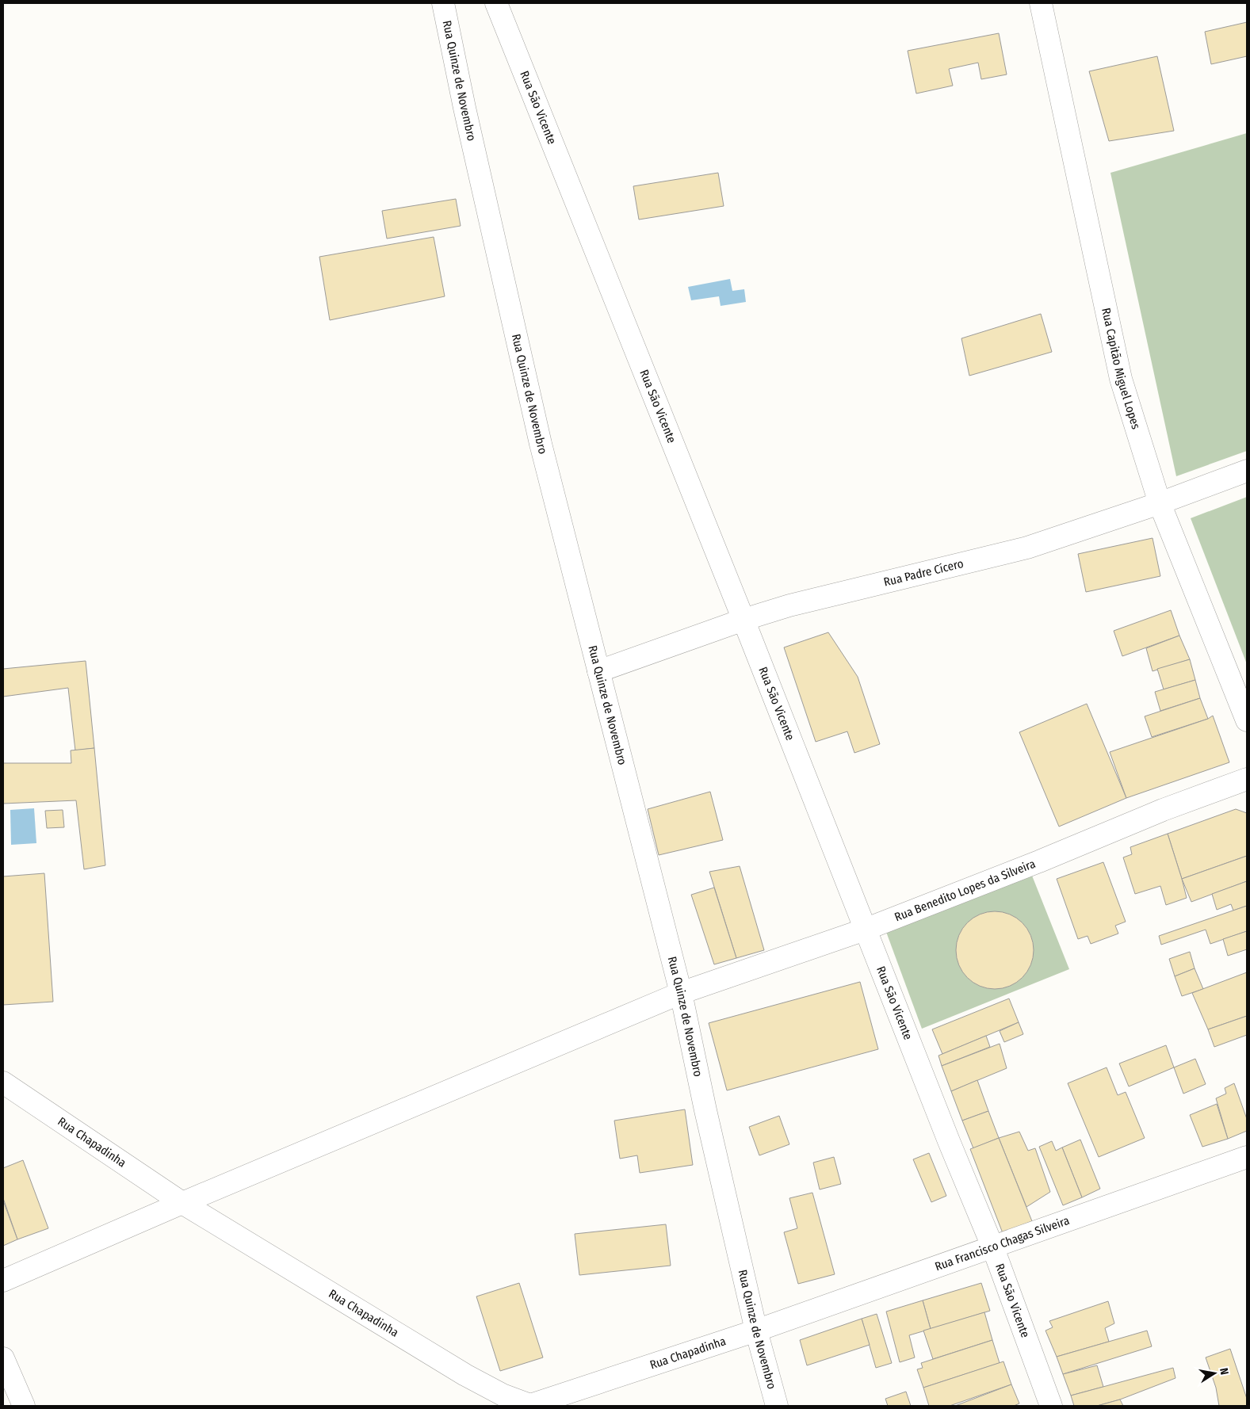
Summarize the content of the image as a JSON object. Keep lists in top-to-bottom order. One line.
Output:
{"streets":{"street":["Rua Quinze de Novembro","Rua São Vicente","Rua Capitão Miguel Lopes","Rua Padre Cícero","Rua Benedito Lopes da Silveira","Rua Chapadinha","Rua Francisco Chagas Silveira"]},"crossings":[["Rua Quinze de Novembro","Rua Padre Cícero"],["Rua Quinze de Novembro","Rua Benedito Lopes da Silveira"],["Rua Quinze de Novembro","Rua Chapadinha"],["Rua Quinze de Novembro","Rua Francisco Chagas Silveira"],["Rua São Vicente","Rua Padre Cícero"],["Rua São Vicente","Rua Benedito Lopes da Silveira"],["Rua São Vicente","Rua Francisco Chagas Silveira"],["Rua Capitão Miguel Lopes","Rua Padre Cícero"],["Rua Benedito Lopes da Silveira","Rua Chapadinha"],["Rua Chapadinha","Rua Francisco Chagas Silveira"]],"north":"right"}
